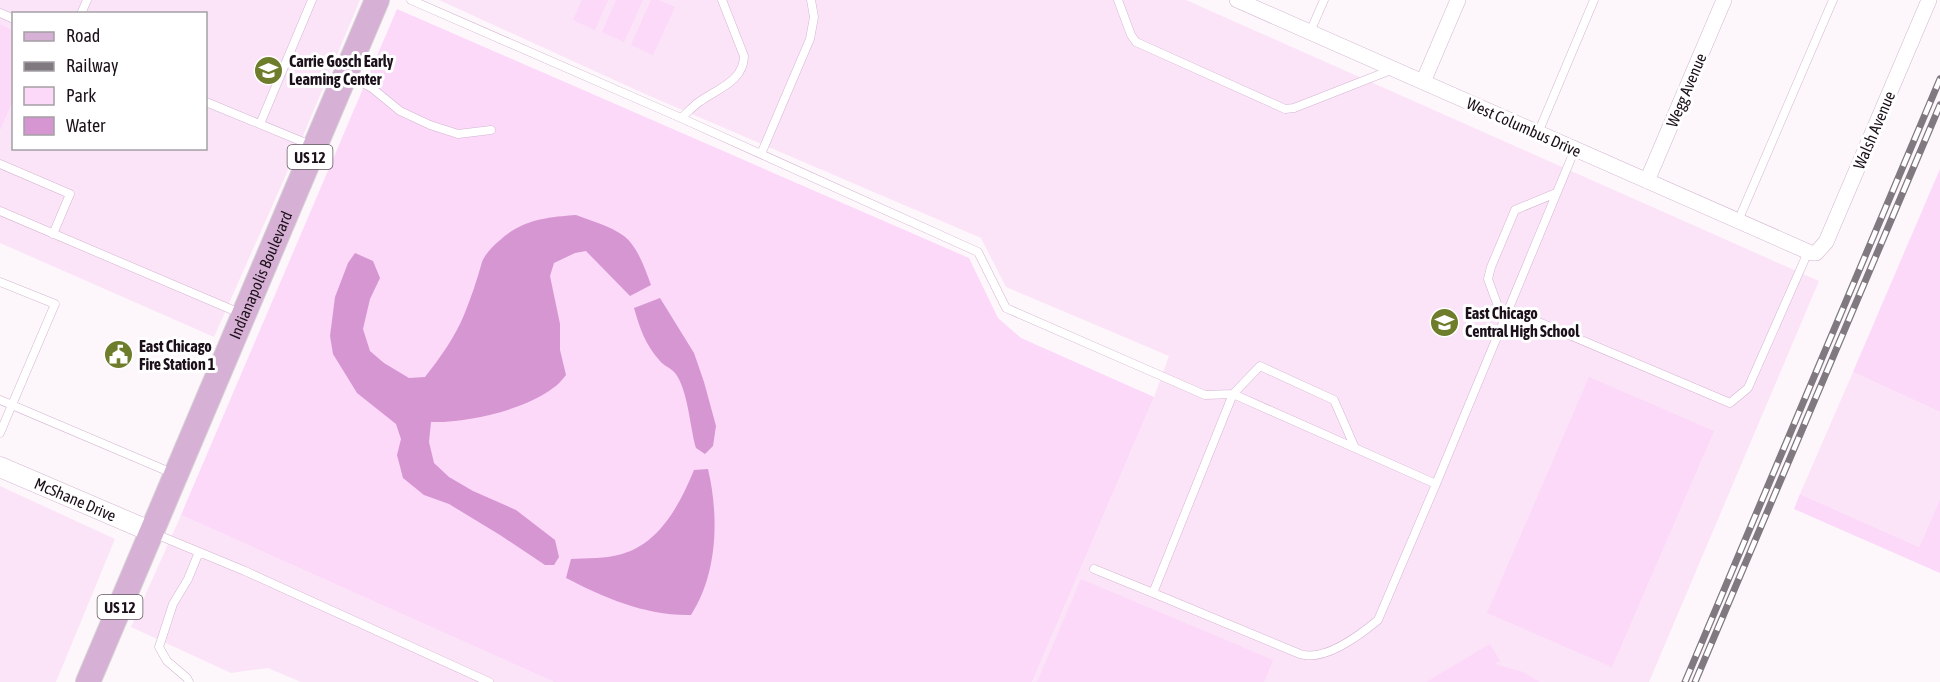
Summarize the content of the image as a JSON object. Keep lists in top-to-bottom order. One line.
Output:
{"streets":{"main road":["US 12","Indianapolis Boulevard"],"street":["Wegg Avenue","West Columbus Drive","Walsh Avenue","McShane Drive"]},"crossings":[["Wegg Avenue","West Columbus Drive"],["West Columbus Drive","Walsh Avenue"],["Indianapolis Boulevard","McShane Drive"]],"places":{"school or university":["Carrie Gosch Early Learning Center","East Chicago Central High School"],"public building":["East Chicago Fire Station 1"]},"legend":["Road","Railway","Park","Water"]}
